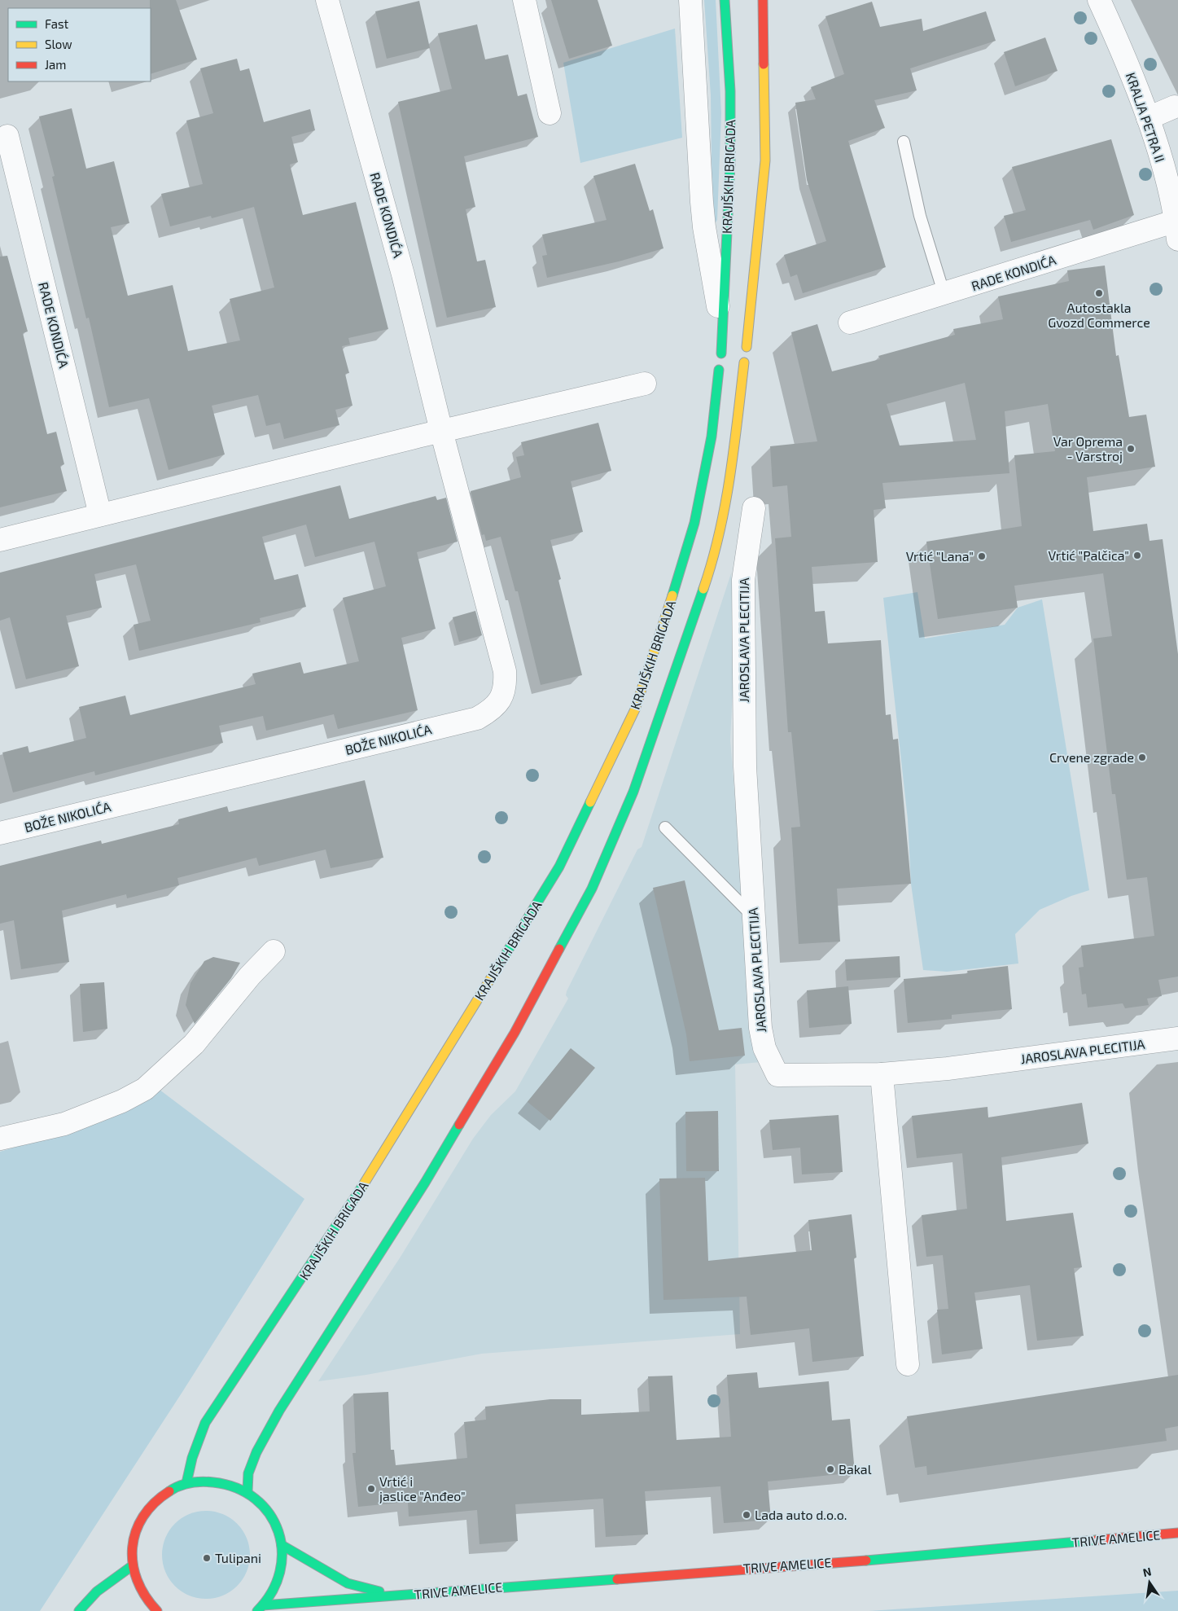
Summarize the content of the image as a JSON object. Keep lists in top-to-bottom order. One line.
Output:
{"streets":{"main road":["KRAJIŠKIH BRIGADA","TRIVE AMELICE"],"street":["KRALJA PETRA II","RADE KONDIĆA","JAROSLAVA PLECITIJA","BOŽE NIKOLIĆA"]},"crossings":[["KRALJA PETRA II","RADE KONDIĆA"],["RADE KONDIĆA","BOŽE NIKOLIĆA"]],"places":["Autostakla Gvozd Commerce","Var Oprema - Varstroj","Vrtić \"Palčica\"","Vrtić \"Lana\"","Crvene zgrade","Bakal","Vrtić i jaslice \"Anđeo\"","Lada auto d.o.o.","Tulipani"],"legend":["Fast","Slow","Jam"],"north":"top"}
